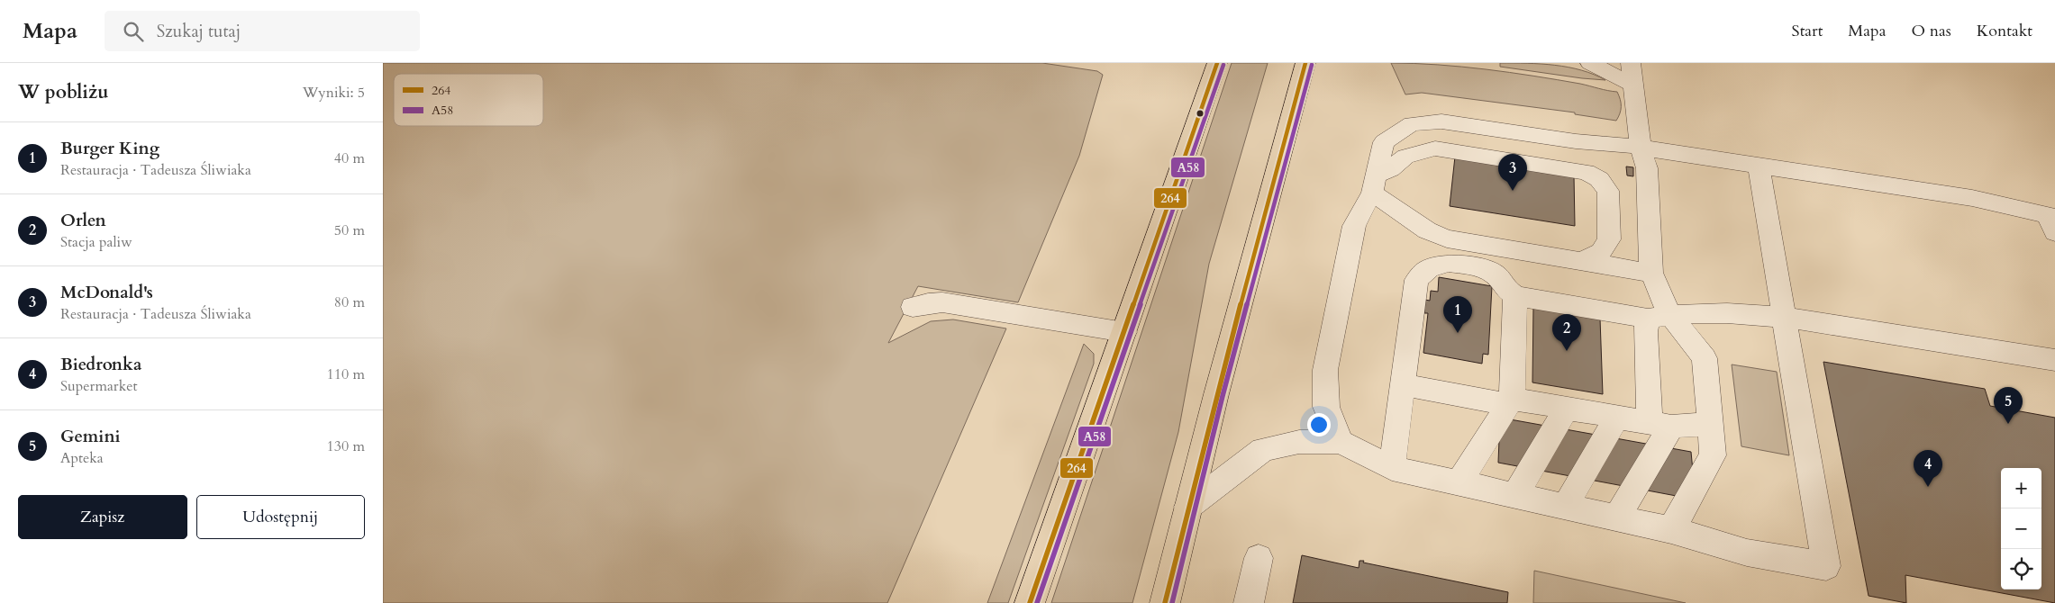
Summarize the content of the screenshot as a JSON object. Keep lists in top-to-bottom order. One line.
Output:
{"lines":["transit line 264","transit line A58"],"legend":["264","A58"],"page":{"header":"Mapa","search":"Szukaj tutaj","nav":["Start","Mapa","O nas","Kontakt"],"heading":["W pobliżu","Wyniki: 5"],"list":[{"mark":"1","name":"Burger King","note":"Restauracja · Tadeusza Śliwiaka","value":"40 m"},{"mark":"2","name":"Orlen","note":"Stacja paliw","value":"50 m"},{"mark":"3","name":"McDonald's","note":"Restauracja · Tadeusza Śliwiaka","value":"80 m"},{"mark":"4","name":"Biedronka","note":"Supermarket","value":"110 m"},{"mark":"5","name":"Gemini","note":"Apteka","value":"130 m"}],"pins":["3","1","2","5","4"],"map_buttons":["+","−"],"buttons":["Zapisz","Udostępnij"]}}
